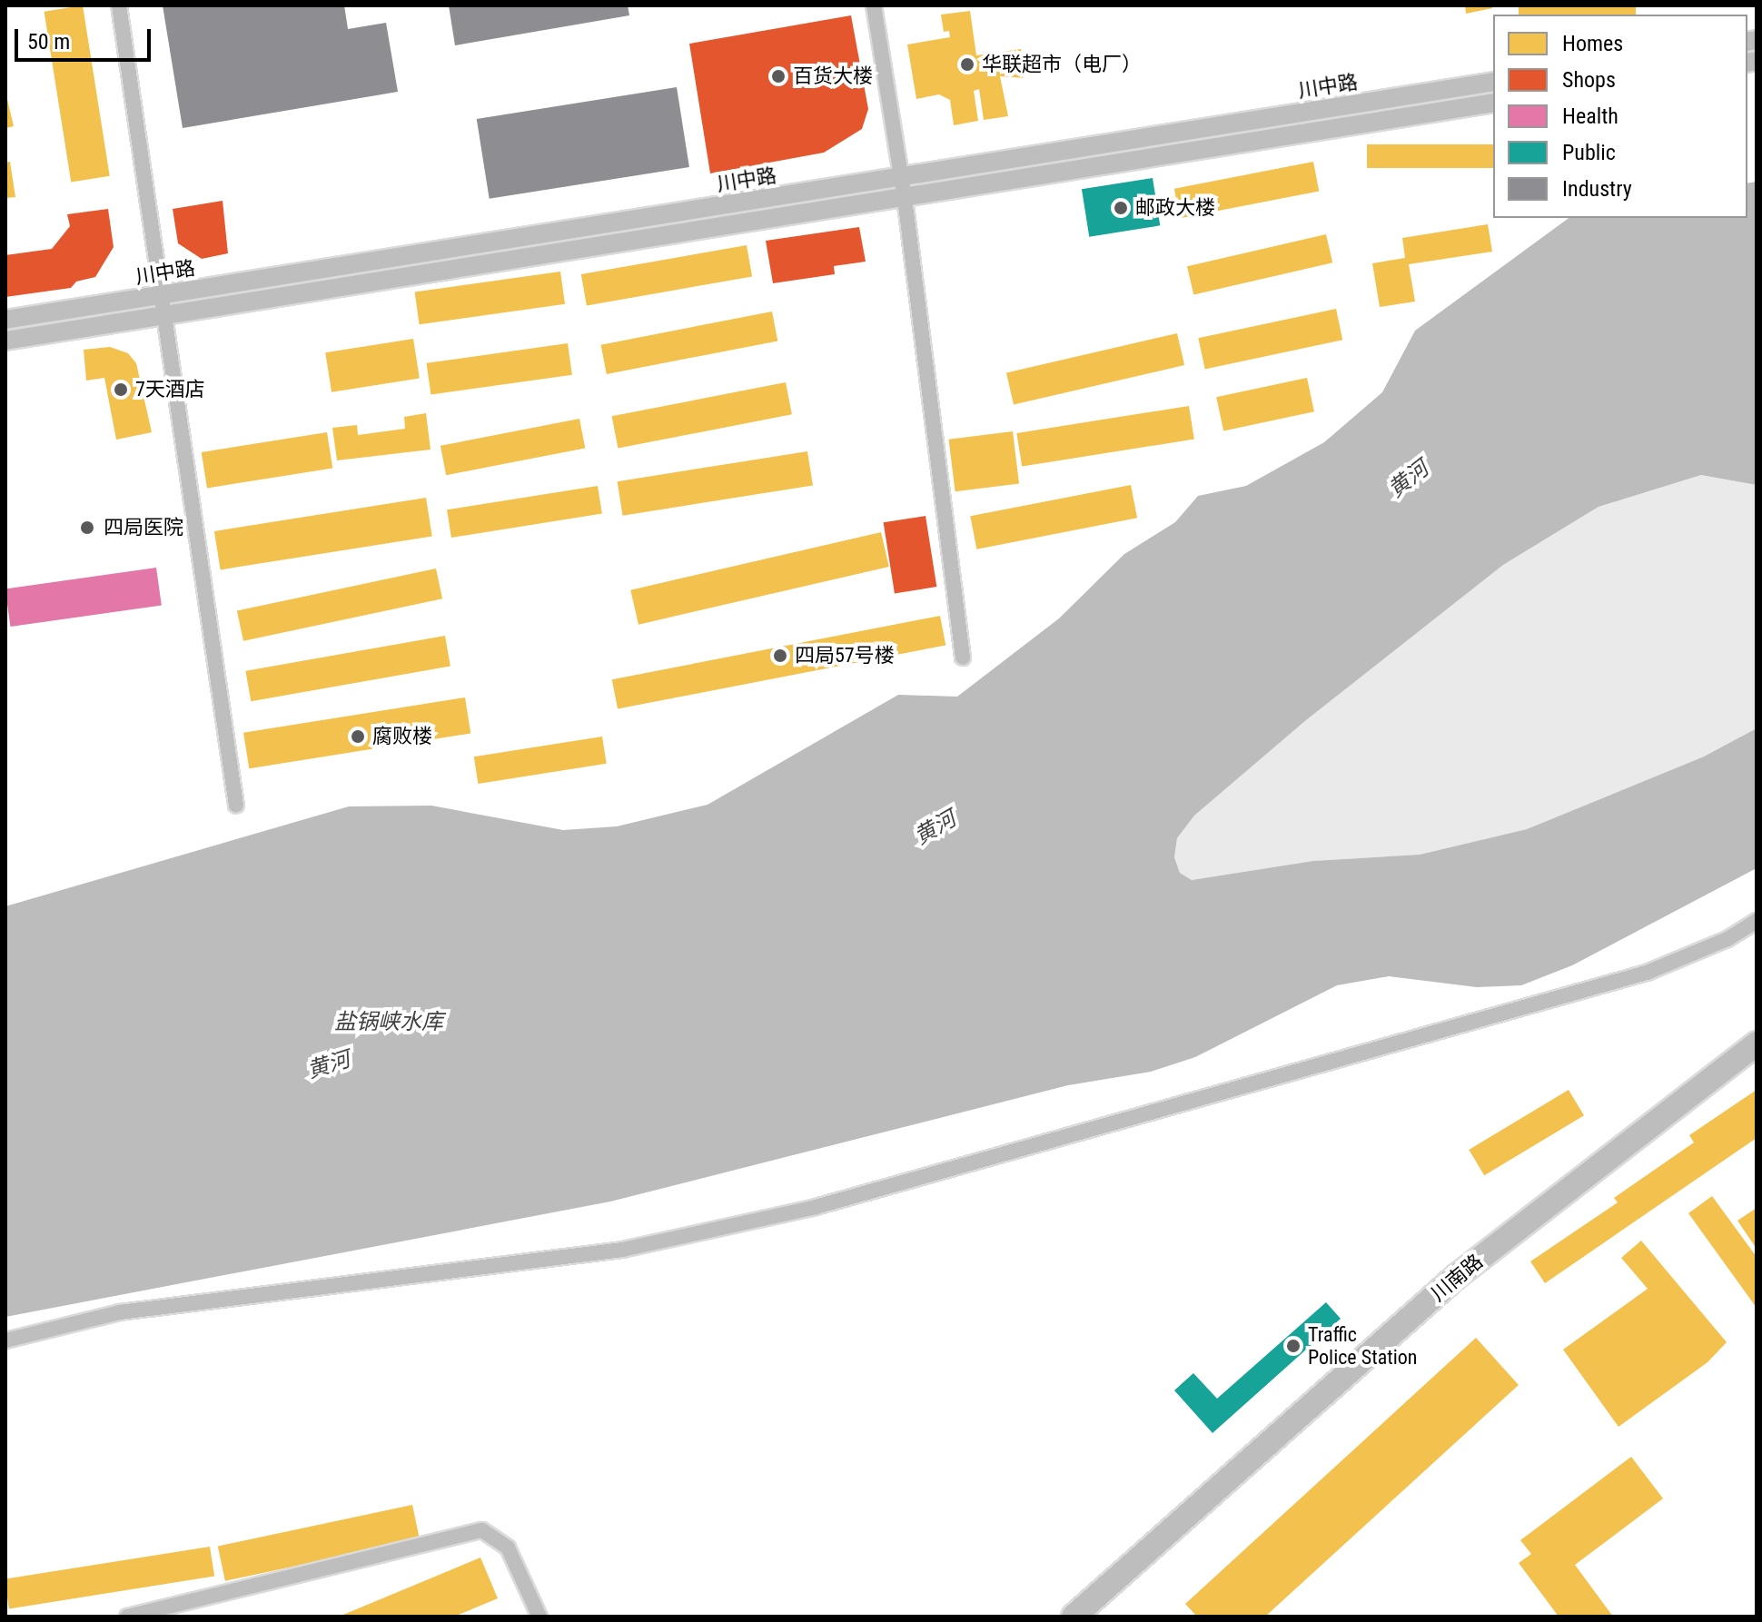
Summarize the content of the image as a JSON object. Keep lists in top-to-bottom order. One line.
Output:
{"streets":{"main road":["川南路"],"street":["川中路"]},"water":["黄河","盐锅峡水库"],"places":["华联超市（电厂）","百货大楼","邮政大楼","7天酒店","四局医院","四局57号楼","腐败楼","Traffic Police Station"],"legend":["Homes","Shops","Health","Public","Industry"],"scale_bar":"50 m"}
